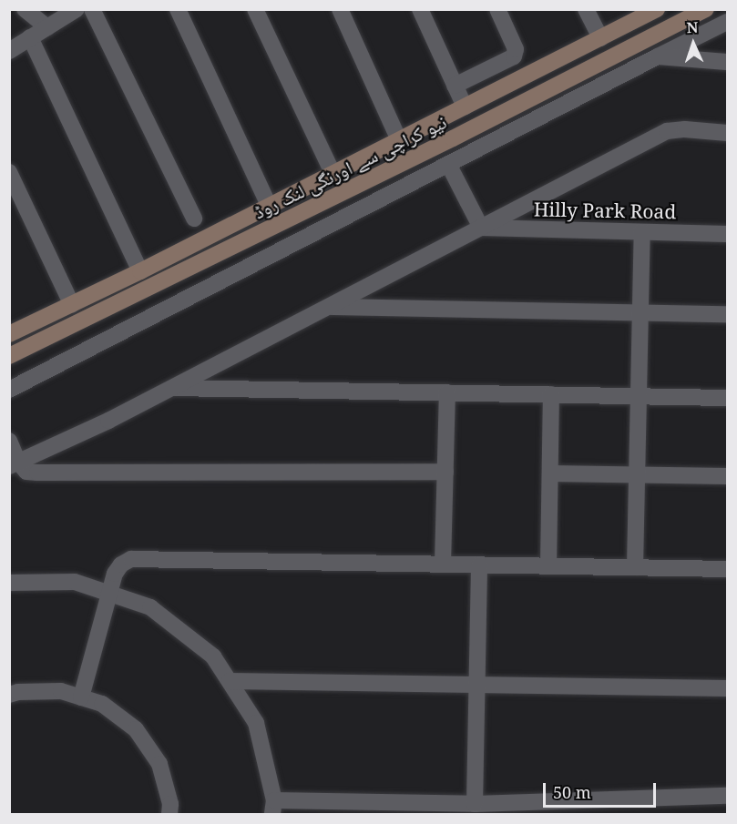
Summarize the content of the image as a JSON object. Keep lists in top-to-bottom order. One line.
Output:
{"streets":{"street":["نیو کراچی سے اورنگی لنک روڈ","Hilly Park Road"]},"scale_bar":"50 m","north":"top"}
